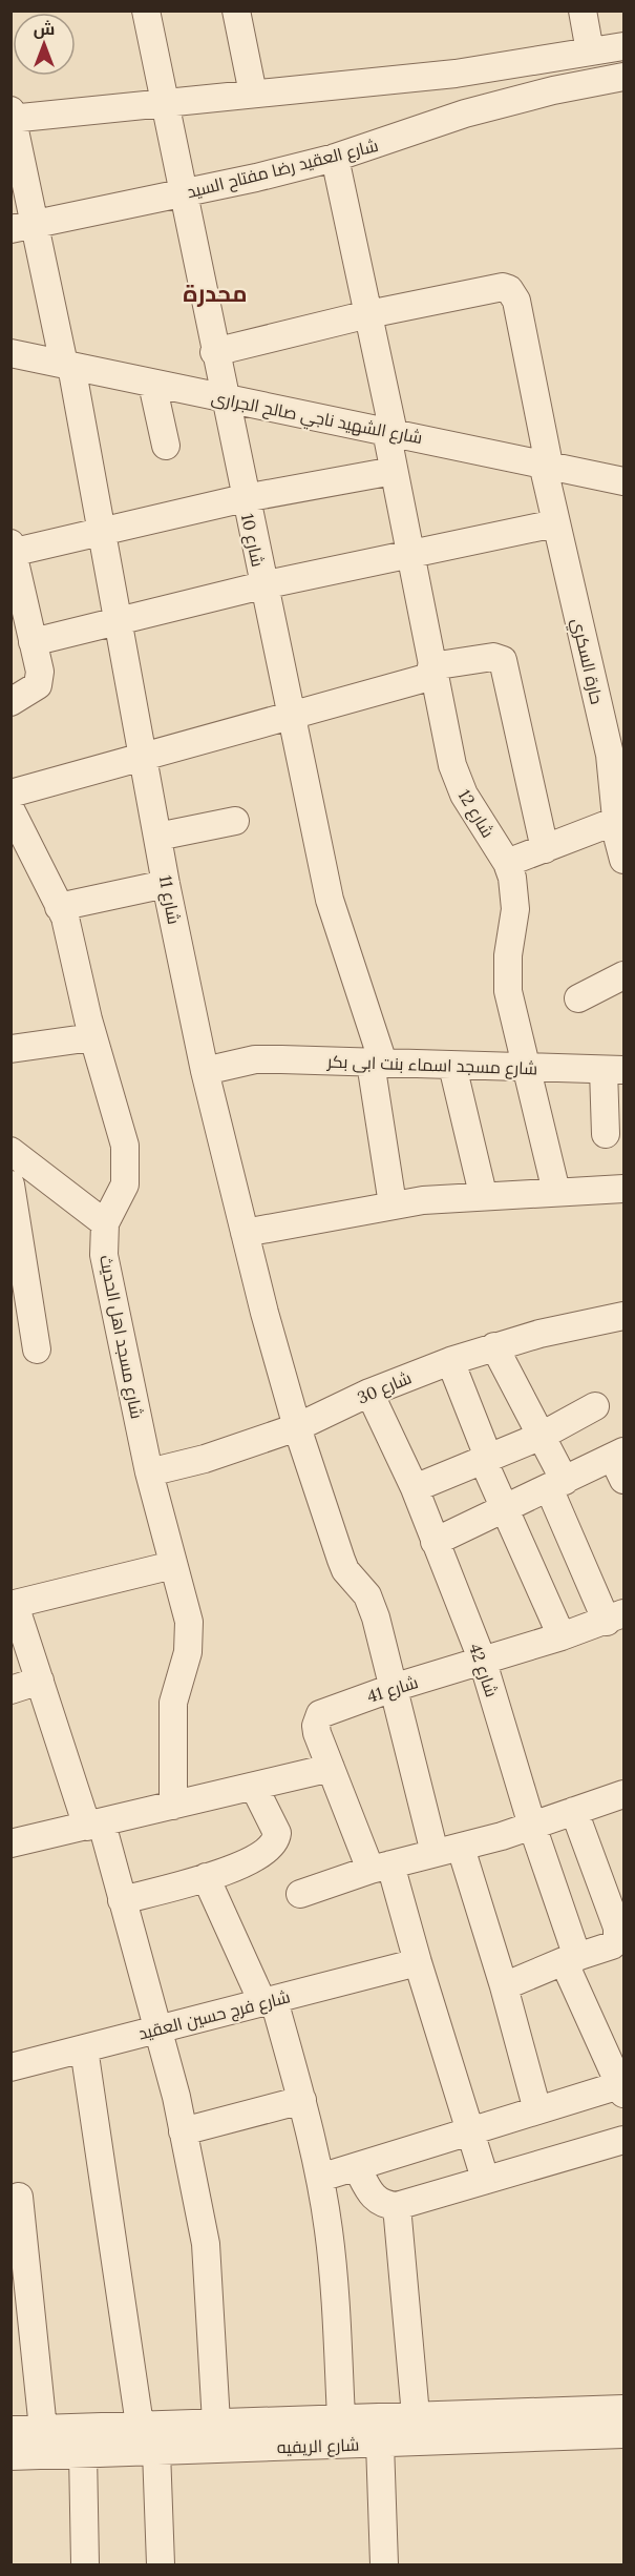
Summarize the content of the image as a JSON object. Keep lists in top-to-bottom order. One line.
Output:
{"streets":{"street":["شارع العقيد رضا مفتاح السيد","شارع الشهيد ناجي صالح الجرارى","شارع 10","حارة السكري","شارع 12","شارع 11","شارع مسجد اسماء بنت ابى بكر","شارع مسجد اهل الحديث","شارع 30","شارع 42","شارع 41","شارع فرج حسين العقيد","شارع الريفيه"]},"crossings":[["شارع العقيد رضا مفتاح السيد","شارع 10"],["شارع العقيد رضا مفتاح السيد","شارع 12"],["شارع العقيد رضا مفتاح السيد","شارع 11"],["شارع الشهيد ناجي صالح الجرارى","شارع 10"],["شارع الشهيد ناجي صالح الجرارى","حارة السكري"],["شارع الشهيد ناجي صالح الجرارى","شارع 12"],["شارع الشهيد ناجي صالح الجرارى","شارع 11"],["شارع 10","شارع مسجد اسماء بنت ابى بكر"],["حارة السكري","شارع 12"],["شارع 12","شارع مسجد اسماء بنت ابى بكر"],["شارع 11","شارع مسجد اسماء بنت ابى بكر"],["شارع 11","شارع 30"],["شارع 11","شارع 41"],["شارع مسجد اهل الحديث","شارع 30"],["شارع 30","شارع 42"],["شارع 42","شارع 41"],["شارع 41","شارع فرج حسين العقيد"]],"districts":["محدرة"],"north":"top"}
